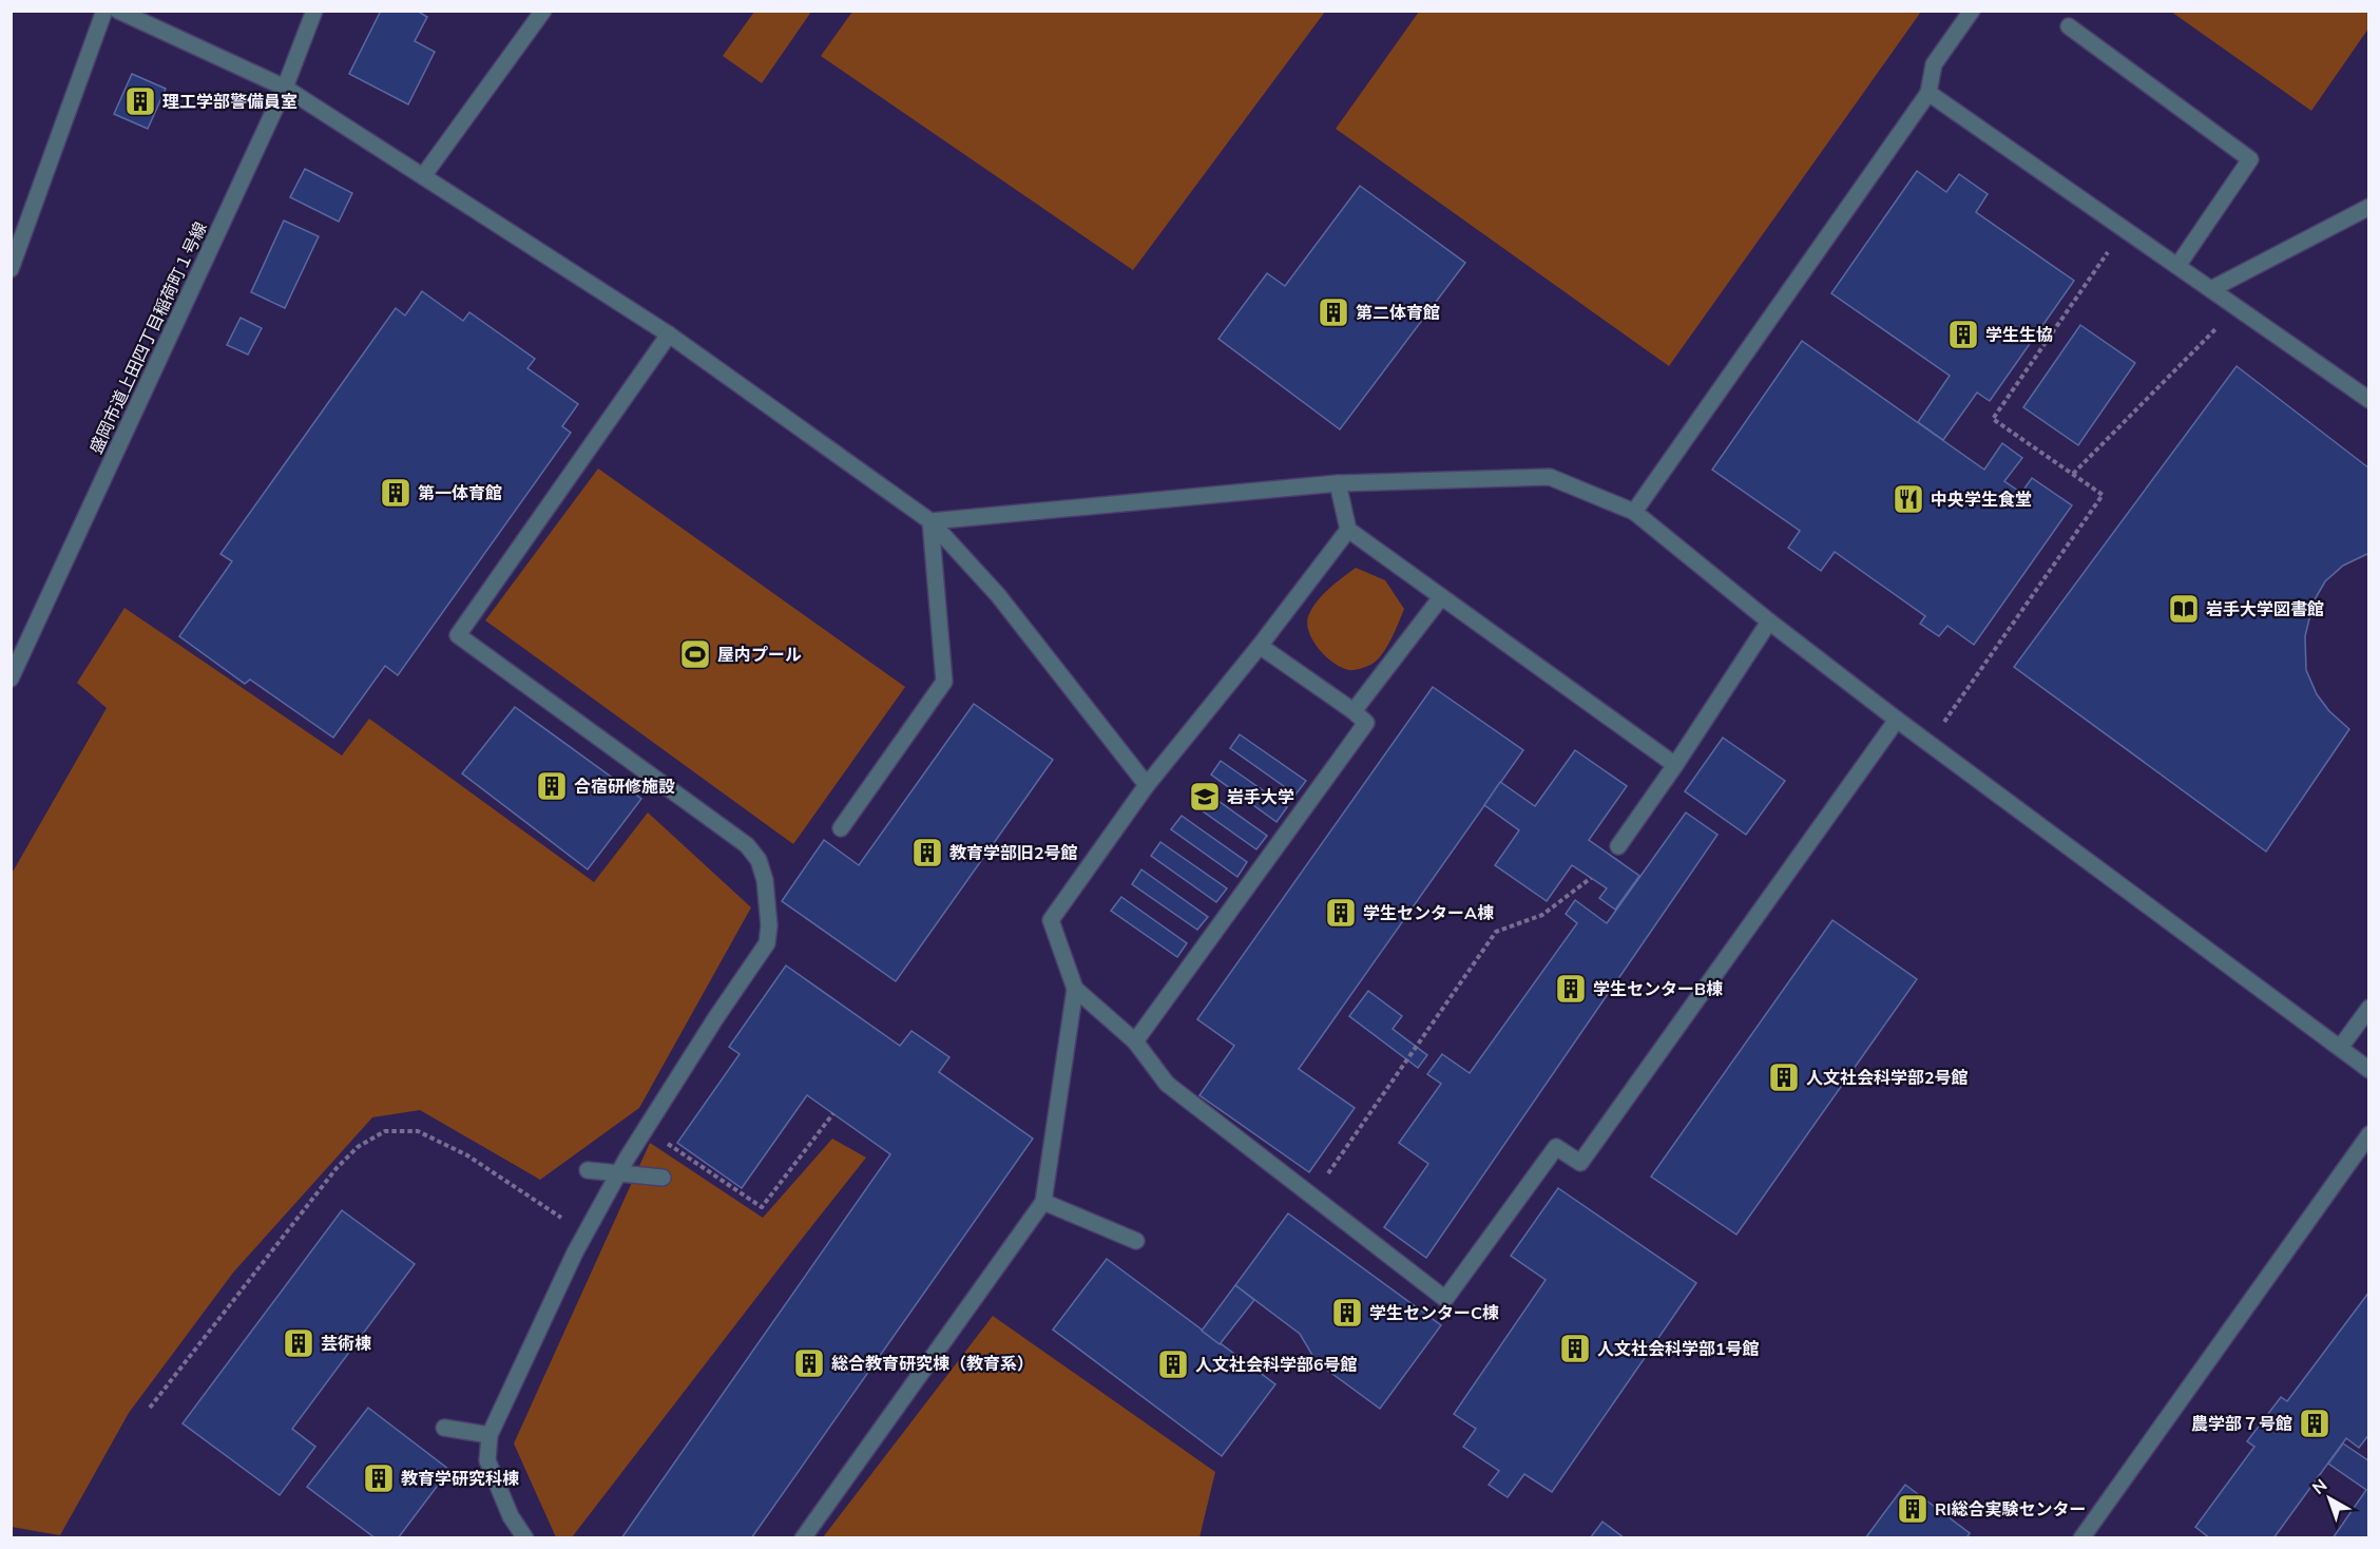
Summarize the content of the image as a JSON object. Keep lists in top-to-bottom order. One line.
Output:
{"streets":{"street":["盛岡市道上田四丁目稲荷町１号線"]},"places":{"building":["理工学部警備員室","第二体育館","学生生協","第一体育館","合宿研修施設","教育学部旧2号館","学生センターA棟","学生センターB棟","人文社会科学部2号館","学生センターC棟","芸術棟","人文社会科学部1号館","総合教育研究棟（教育系）","人文社会科学部6号館","農学部７号館","教育学研究科棟","RI総合実験センター"],"restaurant":["中央学生食堂"],"library":["岩手大学図書館"],"sports":["屋内プール"],"school or university":["岩手大学"]},"north":"top left"}
